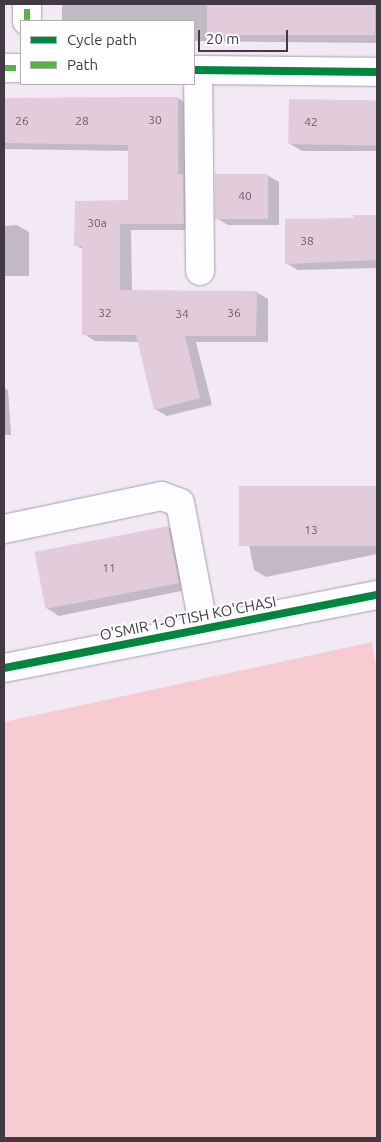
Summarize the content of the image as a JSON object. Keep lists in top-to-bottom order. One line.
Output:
{"streets":{"street":["O'SMIR 1-O'TISH KO'CHASI"]},"house_numbers":["30","26","28","42","40","30а","38","32","36","34","13","11"],"legend":["Cycle path","Path"],"scale_bar":"20 m"}
